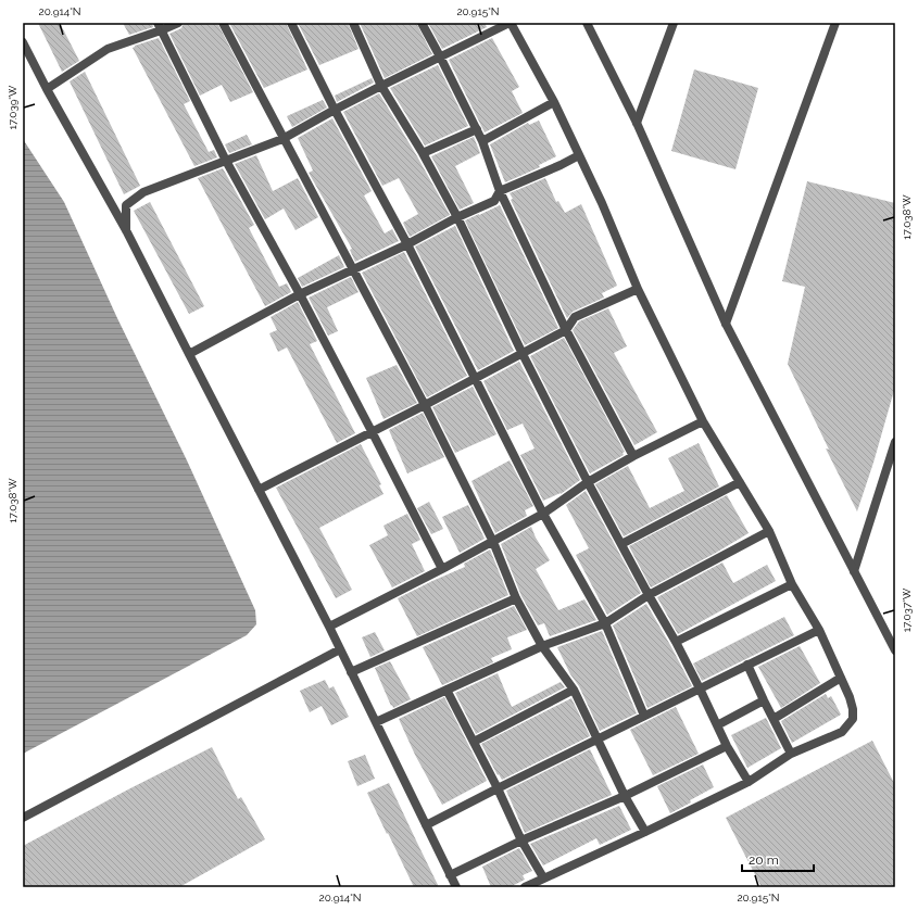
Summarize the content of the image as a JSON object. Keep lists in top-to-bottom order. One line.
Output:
{"scale_bar":"20 m","coordinates":["20.914°N","20.915°N","17.039°W","17.038°W","17.037°W"]}
